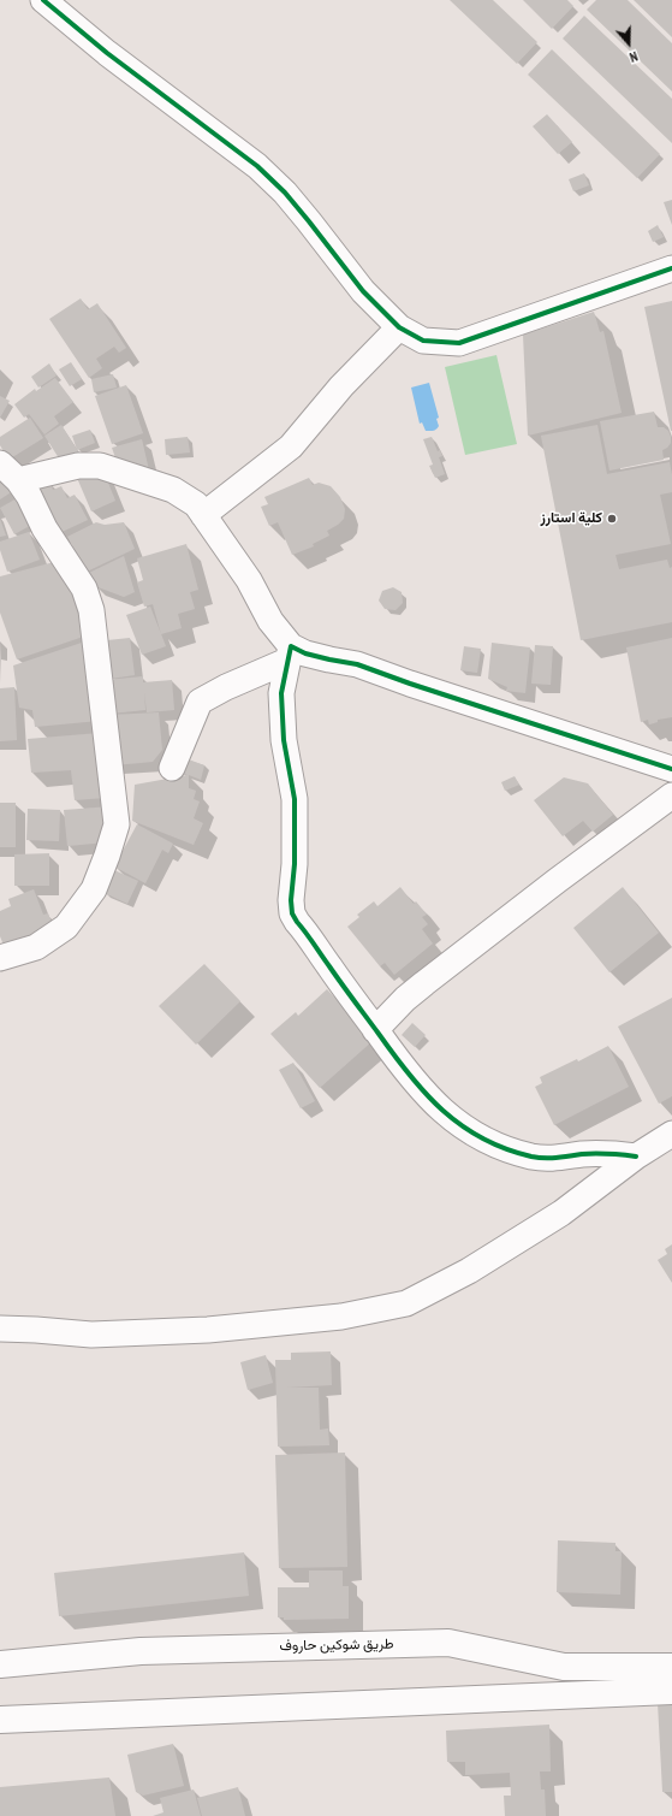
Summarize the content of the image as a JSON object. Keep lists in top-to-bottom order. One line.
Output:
{"streets":{"main road":["طريق شوكين حاروف"]},"places":["كلية استارز"],"north":"bottom"}
